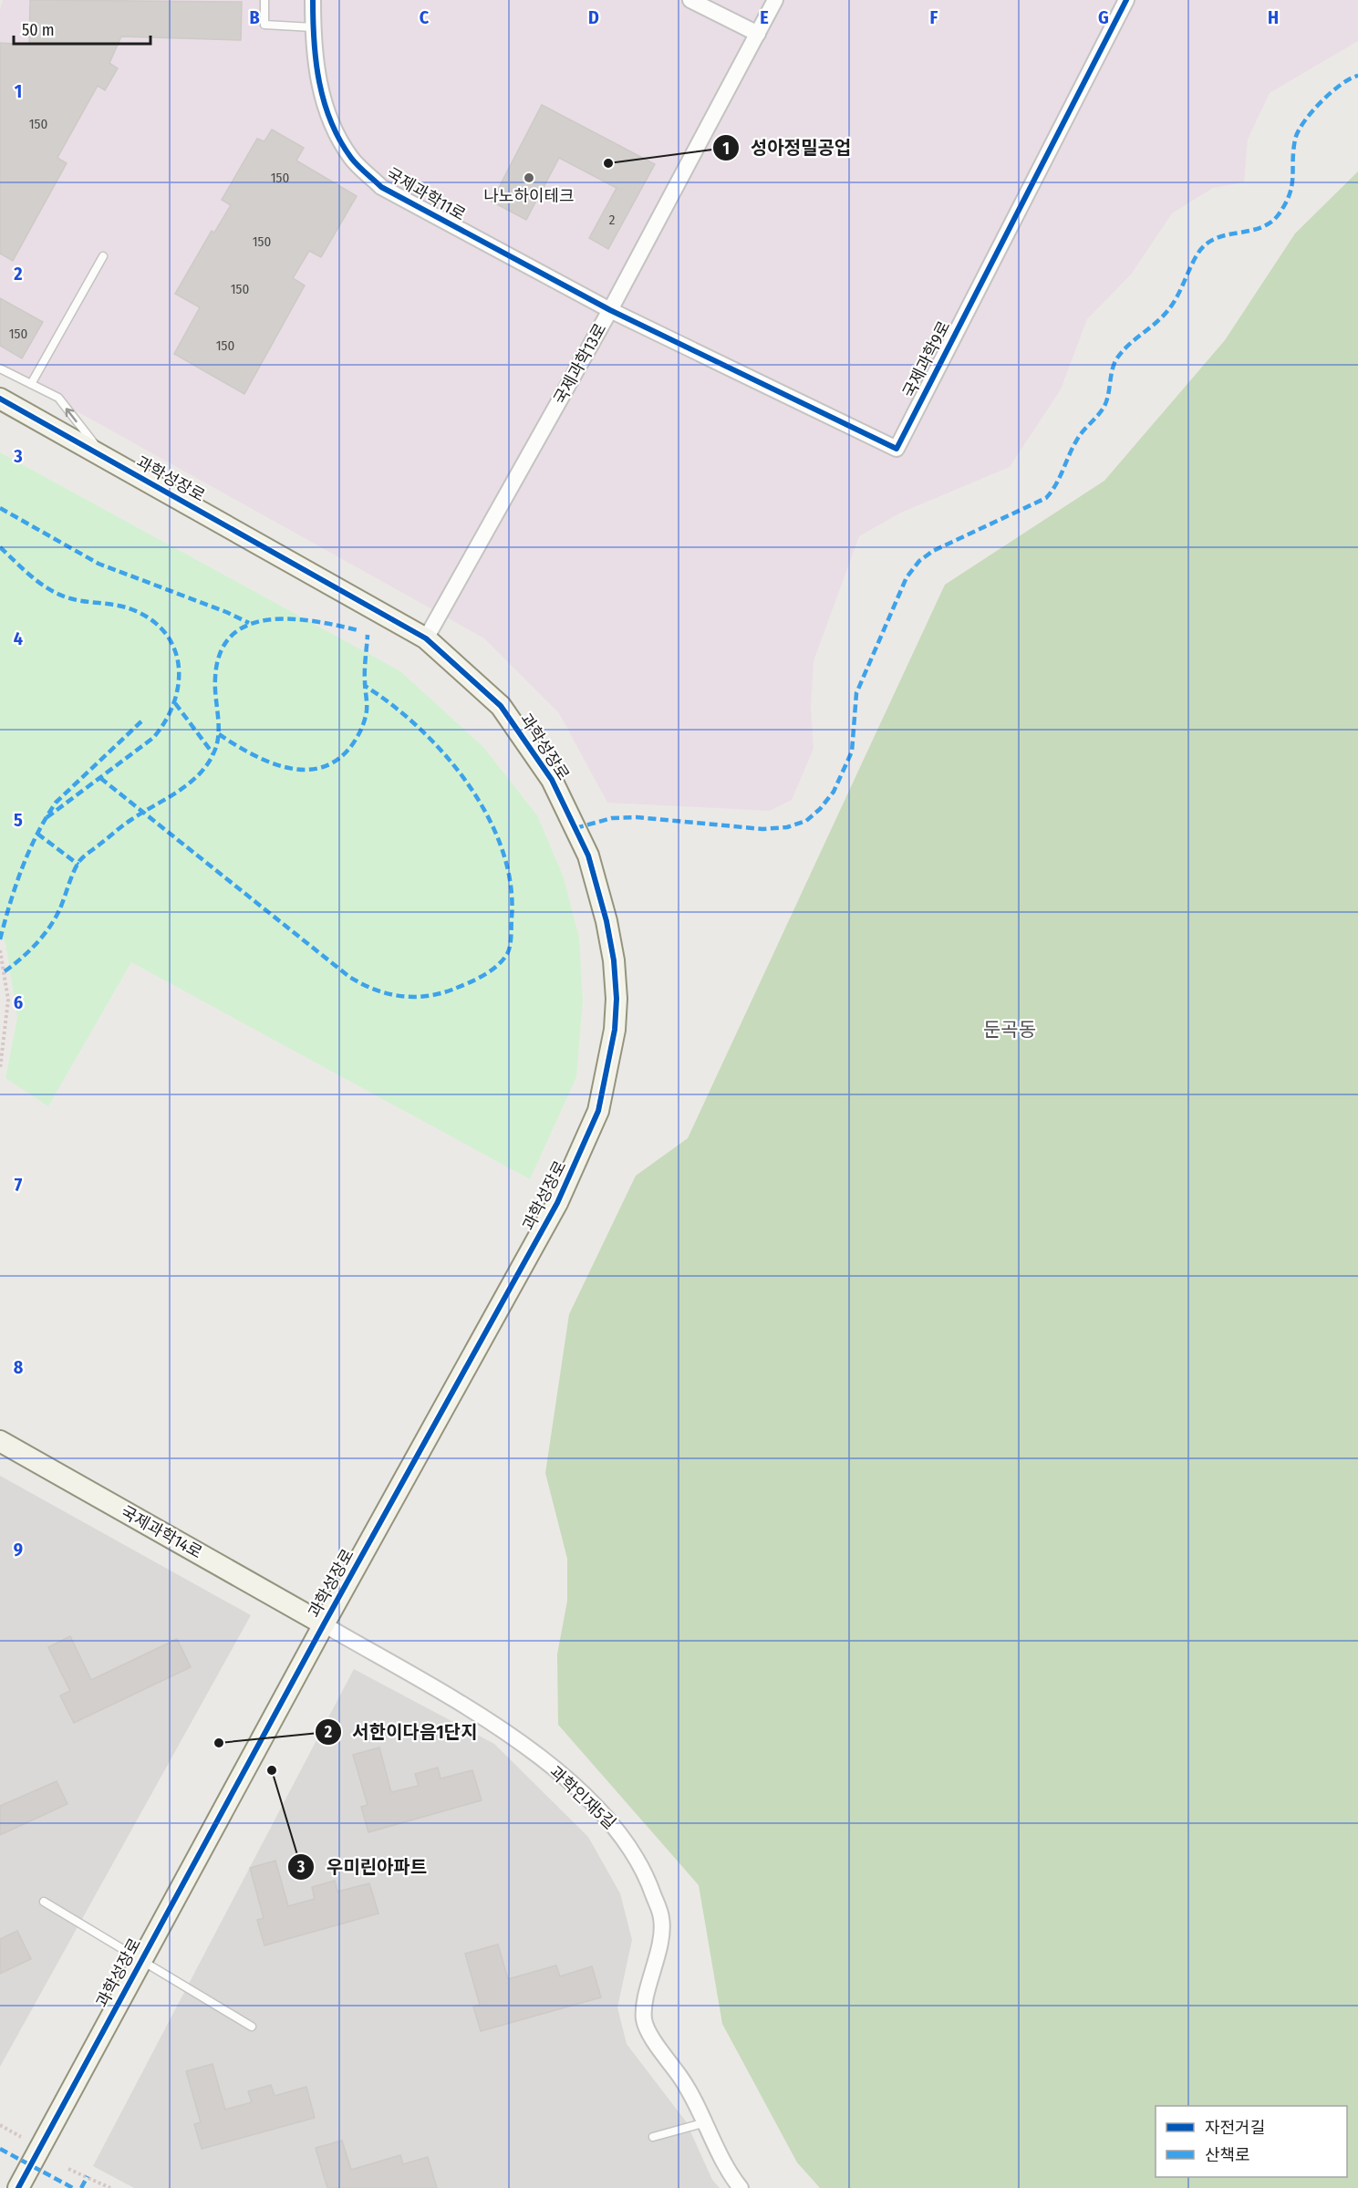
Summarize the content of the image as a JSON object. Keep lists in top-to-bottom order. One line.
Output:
{"streets":{"street":["국제과학11로","국제과학9로","국제과학13로","과학성장로","국제과학14로","과학인재5길"]},"crossings":[["국제과학11로","국제과학9로"],["국제과학11로","국제과학13로"],["국제과학9로","국제과학13로"],["국제과학13로","과학성장로"],["과학성장로","국제과학14로"],["과학성장로","과학인재5길"],["국제과학14로","과학인재5길"]],"districts":["둔곡동"],"places":["성아정밀공업","나노하이테크","서한이다음1단지","우미린아파트"],"house_numbers":["150","150","2","150","150","150","150"],"legend":["자전거길","산책로"],"scale_bar":"50 m","grid":{"columns":["B","C","D","E","F","G","H"],"rows":["1","2","3","4","5","6","7","8","9"]}}
